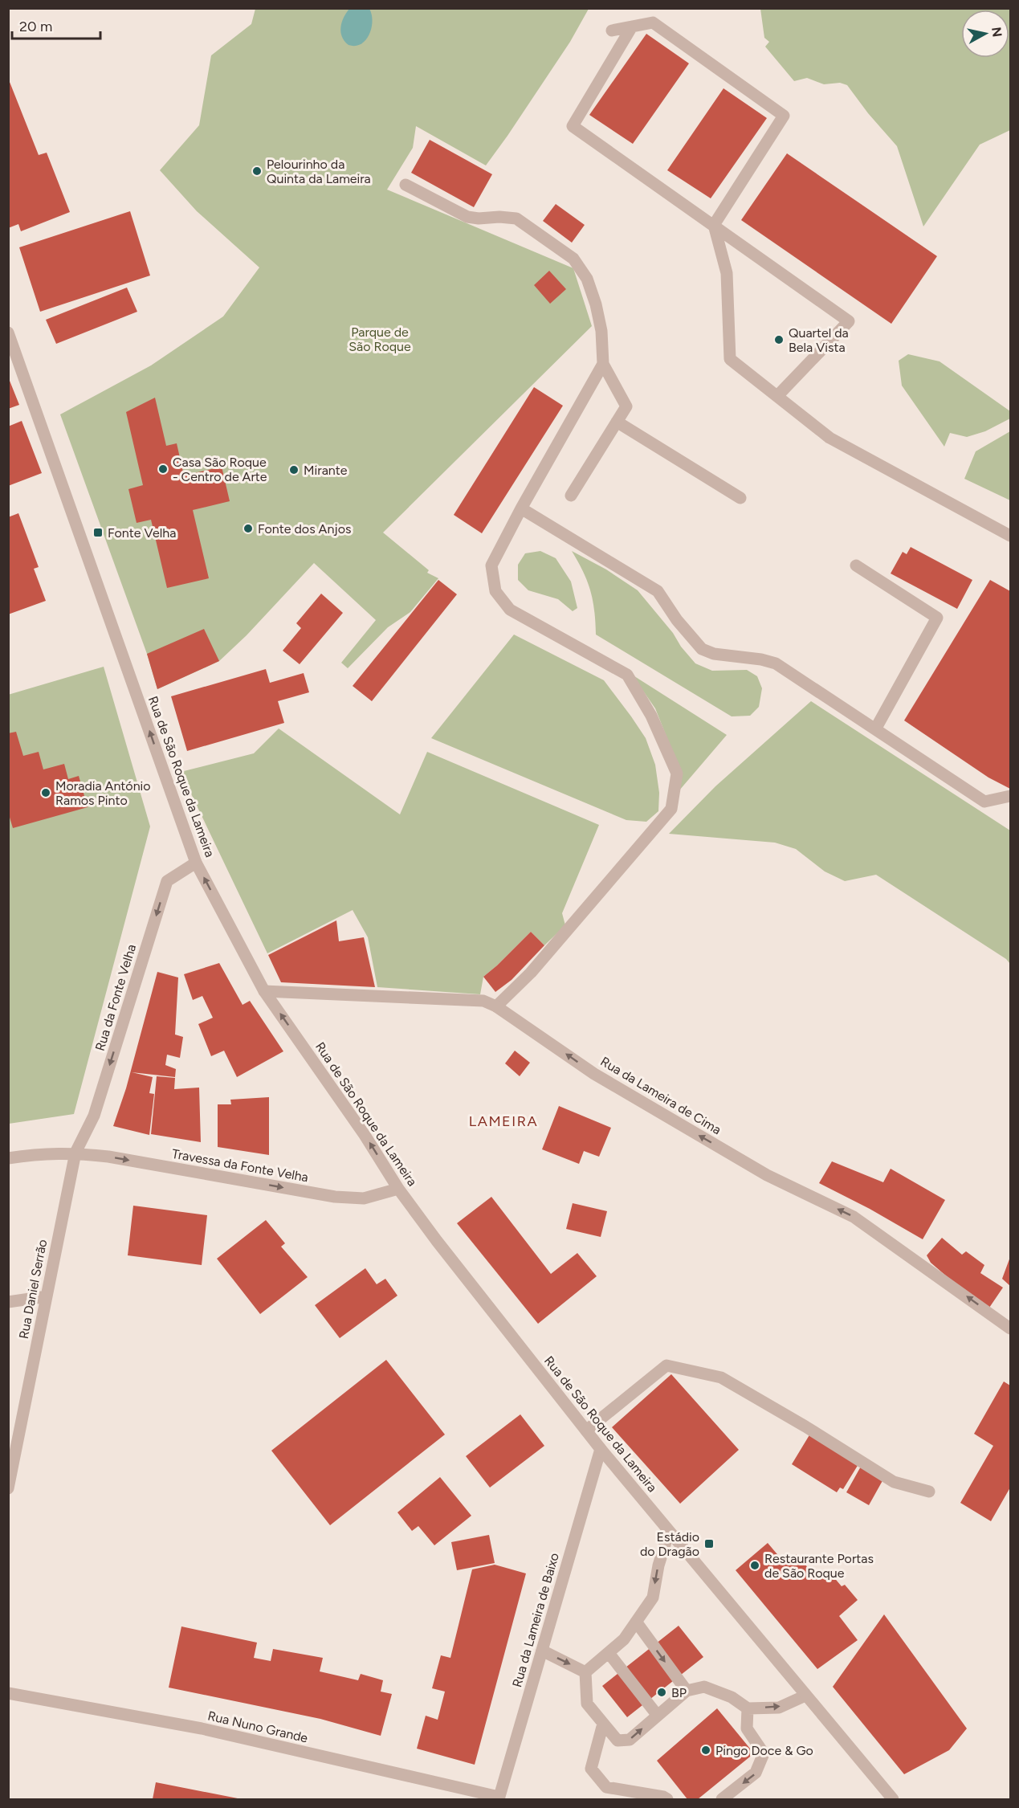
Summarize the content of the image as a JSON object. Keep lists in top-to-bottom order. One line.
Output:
{"streets":{"street":["Rua de São Roque da Lameira","Rua da Fonte Velha","Rua da Lameira de Cima","Travessa da Fonte Velha","Rua Daniel Serrão","Rua da Lameira de Baixo","Rua Nuno Grande"]},"crossings":[["Rua de São Roque da Lameira","Rua da Fonte Velha"],["Rua de São Roque da Lameira","Rua da Lameira de Cima"],["Rua de São Roque da Lameira","Travessa da Fonte Velha"],["Rua de São Roque da Lameira","Rua da Lameira de Baixo"],["Rua da Fonte Velha","Travessa da Fonte Velha"],["Rua da Fonte Velha","Rua Daniel Serrão"],["Travessa da Fonte Velha","Rua Daniel Serrão"],["Rua da Lameira de Baixo","Rua Nuno Grande"]],"one_way":["Rua de São Roque da Lameira","Rua da Fonte Velha","Rua da Lameira de Cima","Travessa da Fonte Velha"],"districts":["LAMEIRA"],"parks":["Parque de São Roque"],"places":{"other":["Pelourinho da Quinta da Lameira","Quartel da Bela Vista","Casa São Roque - Centro de Arte","Mirante","Fonte dos Anjos","Moradia António Ramos Pinto","Restaurante Portas de São Roque","BP","Pingo Doce & Go"],"transit":["Fonte Velha","Estádio do Dragão"]},"scale_bar":"20 m","north":"right"}
